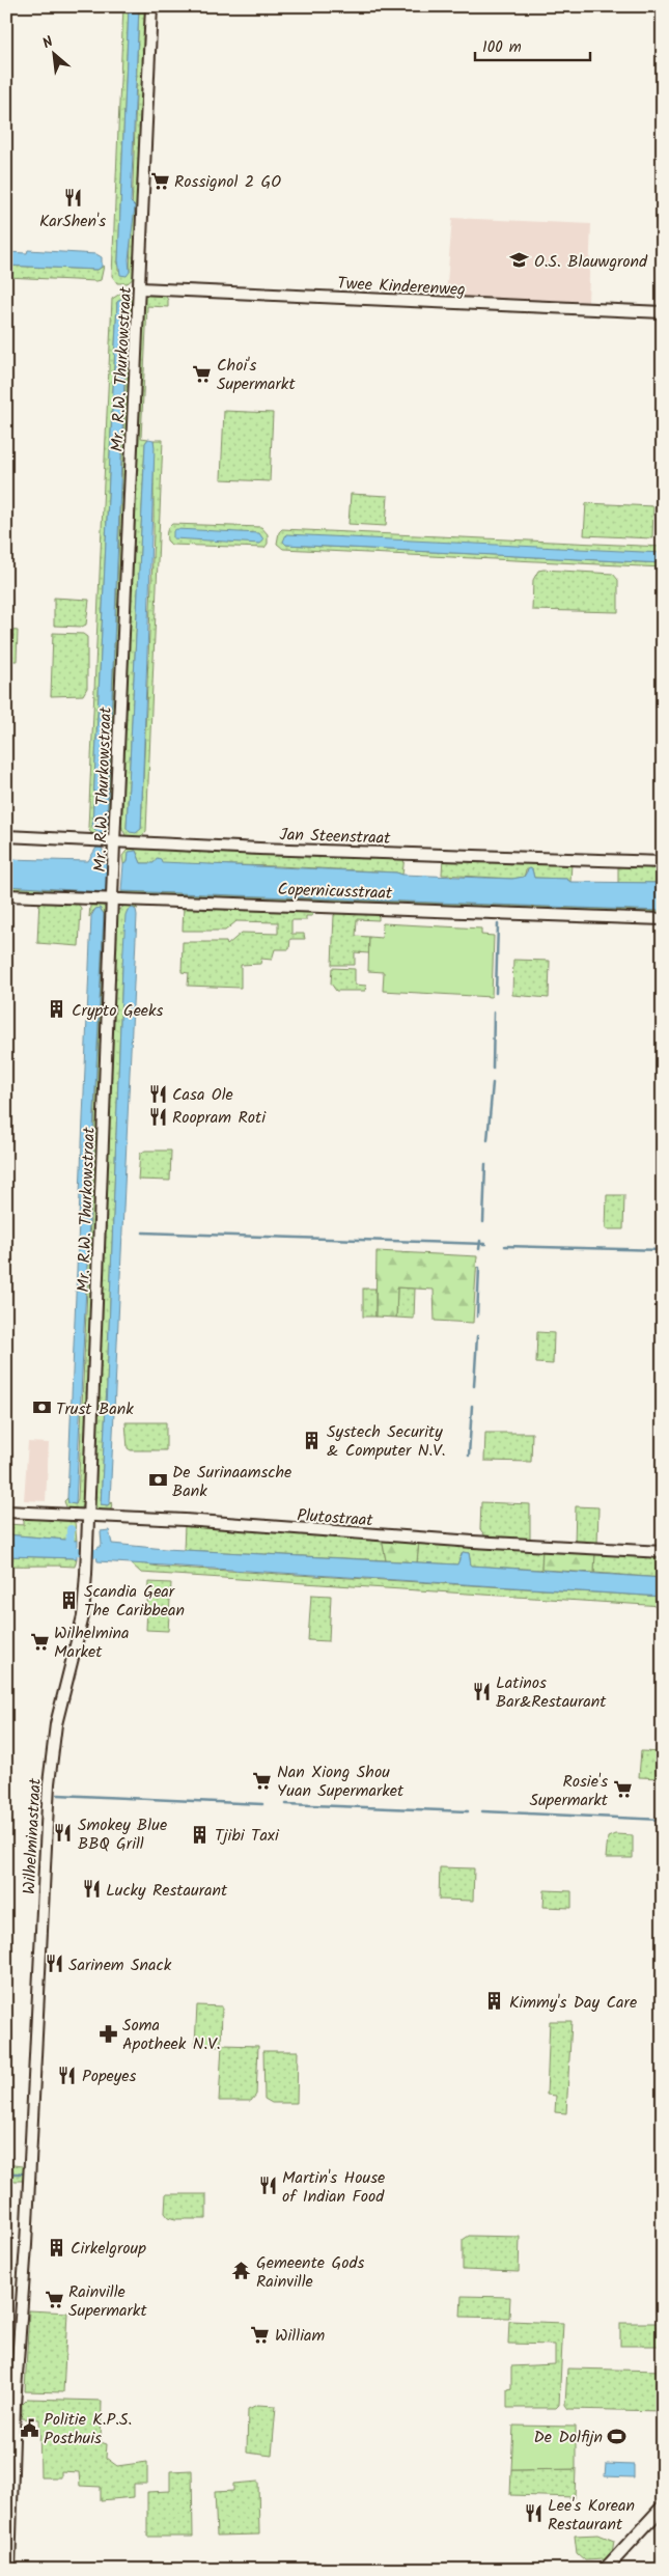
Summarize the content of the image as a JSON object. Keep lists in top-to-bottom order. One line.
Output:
{"streets":{"street":["Twee Kinderenweg","Mr. R.W. Thurkowstraat","Jan Steenstraat","Copernicusstraat","Plutostraat","Wilhelminastraat"]},"crossings":[["Twee Kinderenweg","Mr. R.W. Thurkowstraat"],["Mr. R.W. Thurkowstraat","Jan Steenstraat"],["Mr. R.W. Thurkowstraat","Copernicusstraat"],["Mr. R.W. Thurkowstraat","Plutostraat"],["Mr. R.W. Thurkowstraat","Wilhelminastraat"]],"places":{"supermarket":["Rossignol 2 GO","Choi's Supermarkt","Wilhelmina Market","Nan Xiong Shou Yuan Supermarket","Rosie's Supermarkt","Rainville Supermarkt","William"],"restaurant":["KarShen's","Casa Ole","Roopram Roti","Latinos Bar&Restaurant","Smokey Blue BBQ Grill","Lucky Restaurant","Sarinem Snack","Popeyes","Martin's House of Indian Food","Lee's Korean Restaurant"],"school or university":["O.S. Blauwgrond"],"building":["Crypto Geeks","Systech Security & Computer N.V.","Scandia Gear The Caribbean","Tjibi Taxi","Kimmy's Day Care","Cirkelgroup"],"bank":["Trust Bank","De Surinaamsche Bank"],"pharmacy":["Soma Apotheek N.V."],"temple":["Gemeente Gods Rainville"],"public building":["Politie K.P.S. Posthuis"],"sports":["De Dolfijn"]},"scale_bar":"100 m","north":"top left"}
